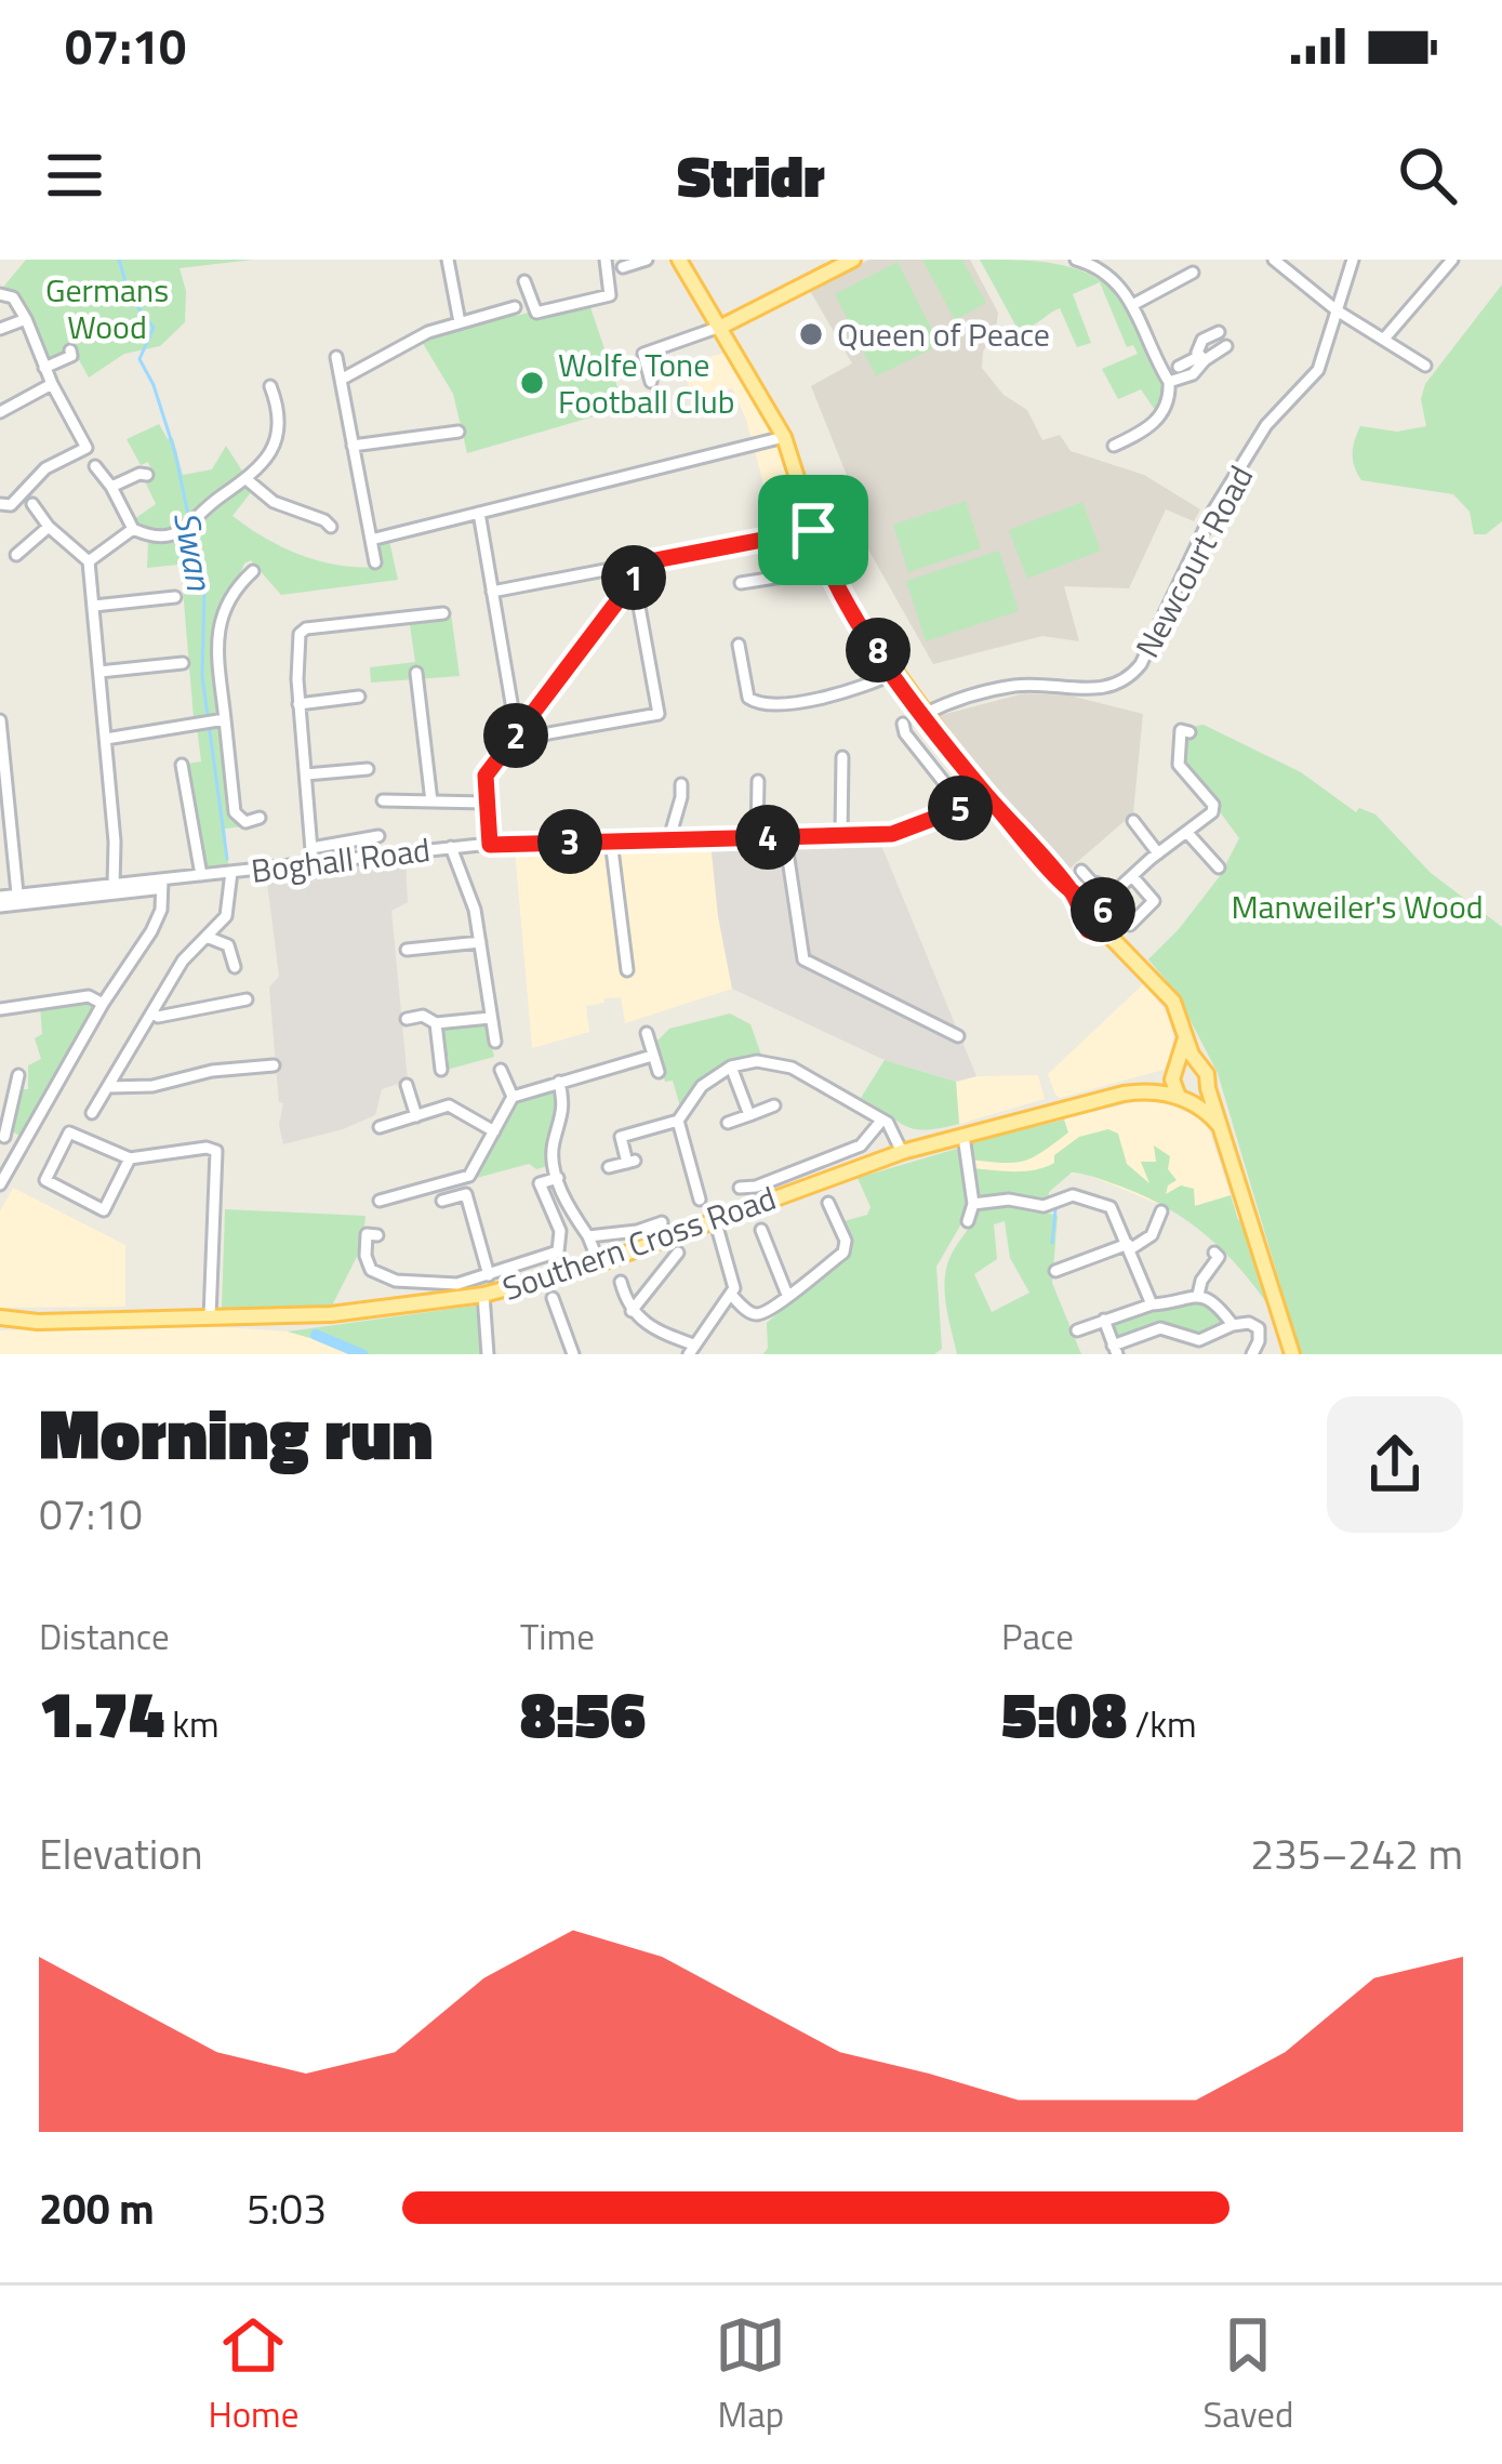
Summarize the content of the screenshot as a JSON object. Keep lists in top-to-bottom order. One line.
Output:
{"streets":{"main road":["Southern Cross Road"],"street":["Newcourt Road","Boghall Road"]},"water":["Swan"],"parks":["Germans Wood","Manweiler's Wood"],"places":["Queen of Peace","Wolfe Tone Football Club"],"page":{"status":"07:10","header":"Stridr","pins":["1","8","2","5","4","3","6"],"heading":["Morning run","07:10"],"stats":[["Distance","1.74 km"],["Time","8:56"],["Pace","5:08 /km"]],"chart":["Elevation","235–242 m"],"list":[{"name":"200 m","note":"5:03"}],"tabs":["Home","Map","Saved"]}}
